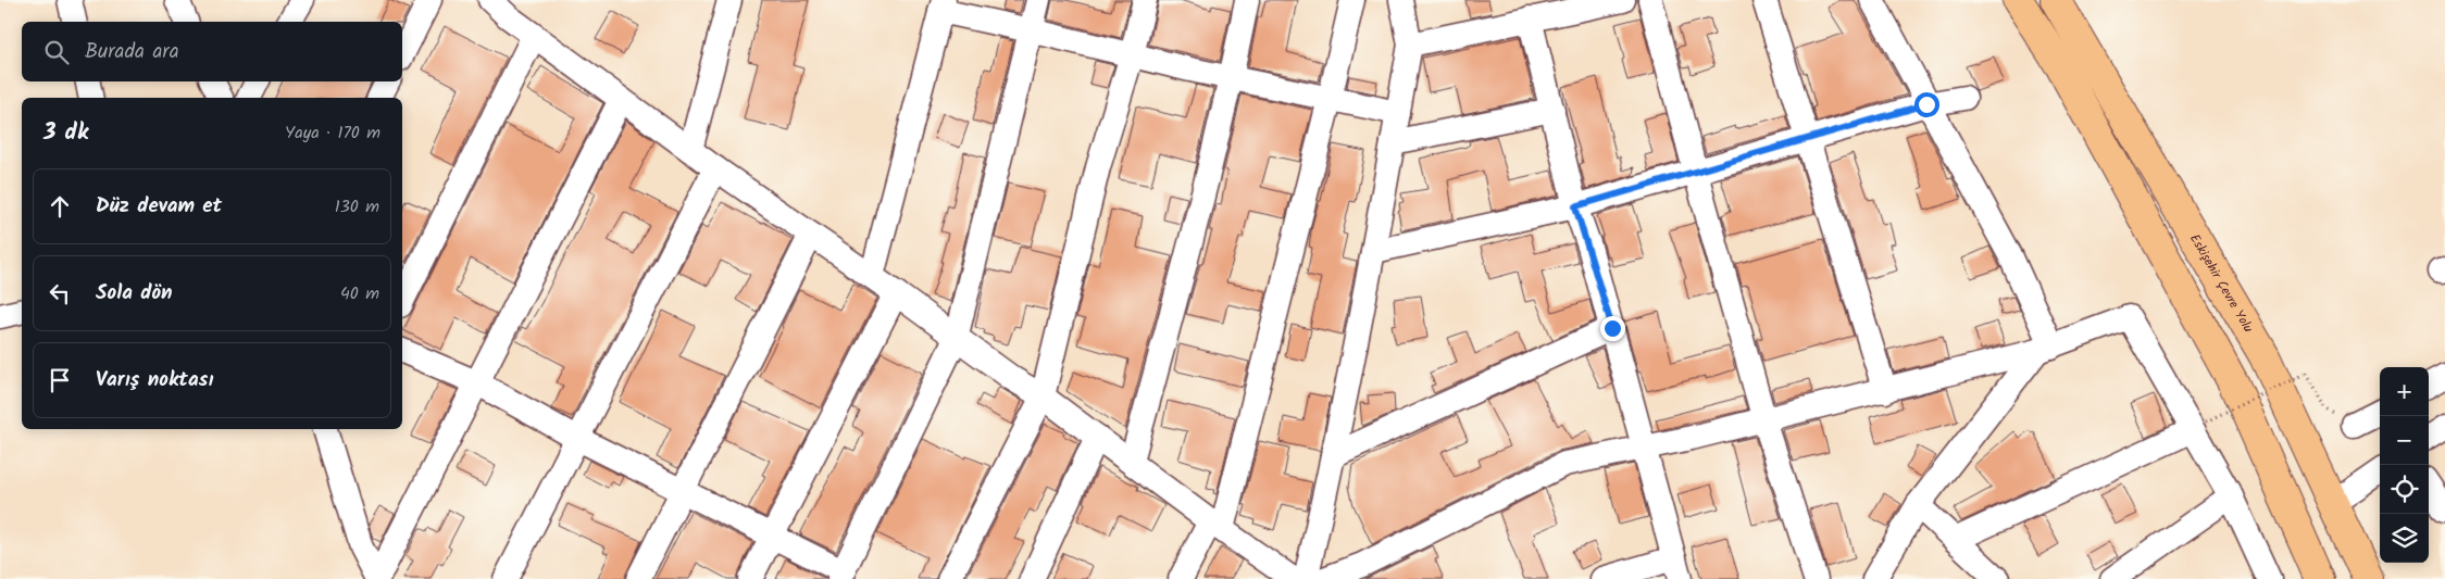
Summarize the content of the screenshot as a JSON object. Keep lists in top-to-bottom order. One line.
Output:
{"streets":{"highway":["Eskişehir Çevre Yolu"]},"page":{"search":"Burada ara","heading":["3 dk","Yaya · 170 m"],"list":[["Düz devam et","130 m"],["Sola dön","40 m"],"Varış noktası"],"map_buttons":["+","−"]}}
